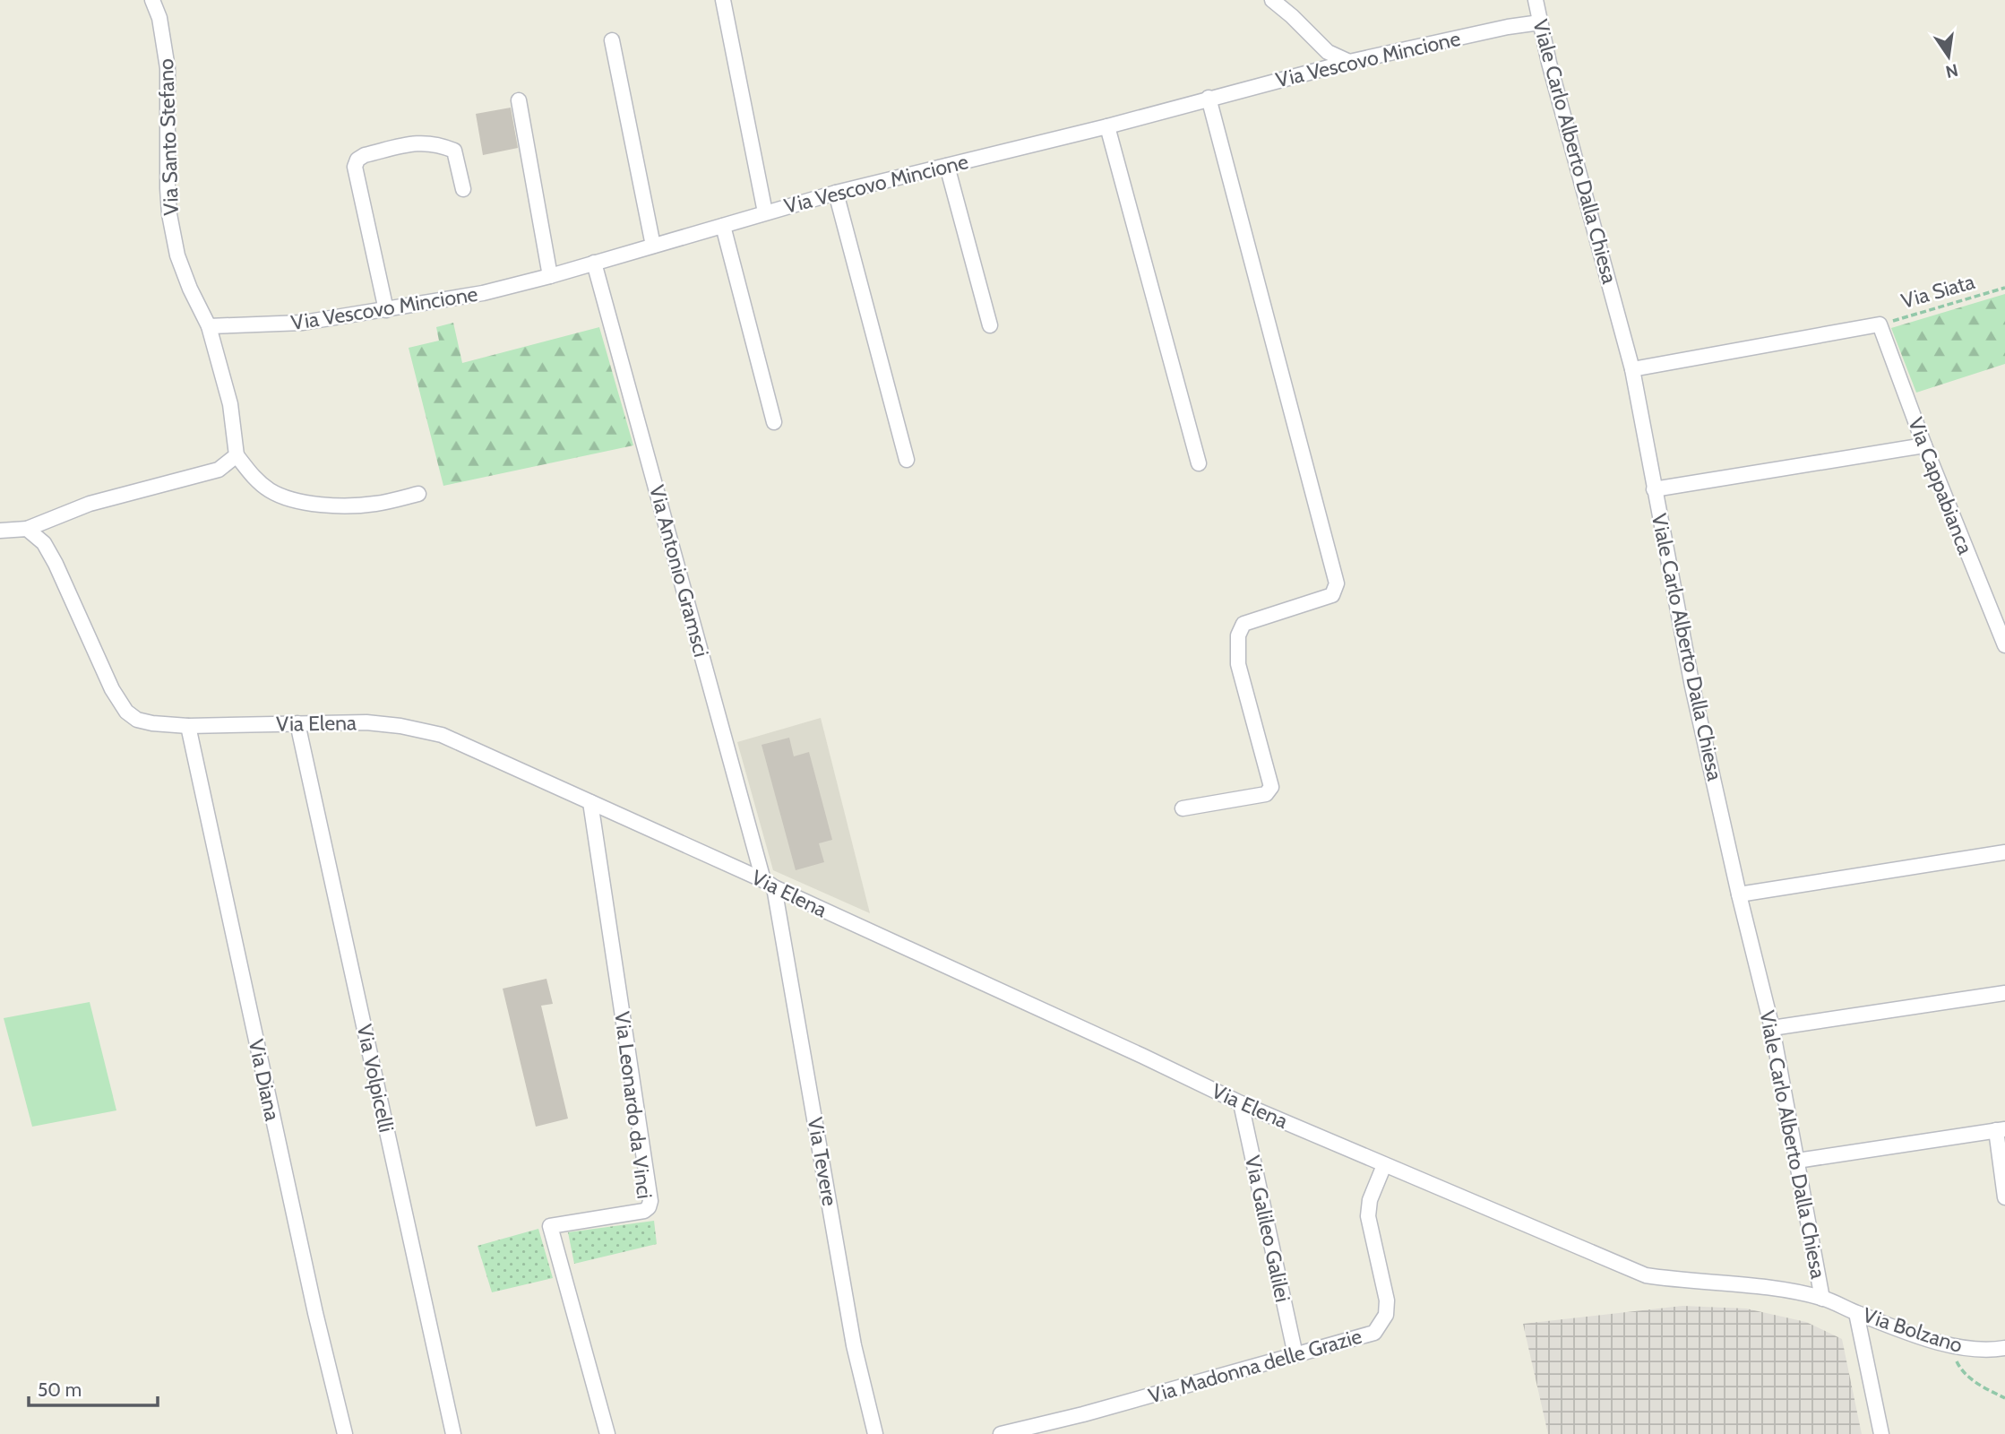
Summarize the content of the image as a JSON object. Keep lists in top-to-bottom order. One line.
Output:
{"streets":{"street":["Via Vescovo Mincione","Via Santo Stefano","Viale Carlo Alberto Dalla Chiesa","Via Cappabianca","Via Antonio Gramsci","Via Elena","Via Volpicelli","Via Diana","Via Leonardo da Vinci","Via Tevere","Via Galileo Galilei","Via Bolzano","Via Madonna delle Grazie"],"path":["Via Siata"]},"crossings":[["Via Vescovo Mincione","Via Santo Stefano"],["Via Vescovo Mincione","Viale Carlo Alberto Dalla Chiesa"],["Via Vescovo Mincione","Via Antonio Gramsci"],["Viale Carlo Alberto Dalla Chiesa","Via Elena"],["Viale Carlo Alberto Dalla Chiesa","Via Bolzano"],["Via Siata","Via Cappabianca"],["Via Antonio Gramsci","Via Elena"],["Via Antonio Gramsci","Via Tevere"],["Via Elena","Via Volpicelli"],["Via Elena","Via Diana"],["Via Elena","Via Leonardo da Vinci"],["Via Elena","Via Tevere"],["Via Elena","Via Galileo Galilei"],["Via Elena","Via Bolzano"],["Via Elena","Via Madonna delle Grazie"],["Via Galileo Galilei","Via Madonna delle Grazie"]],"scale_bar":"50 m","north":"bottom"}
